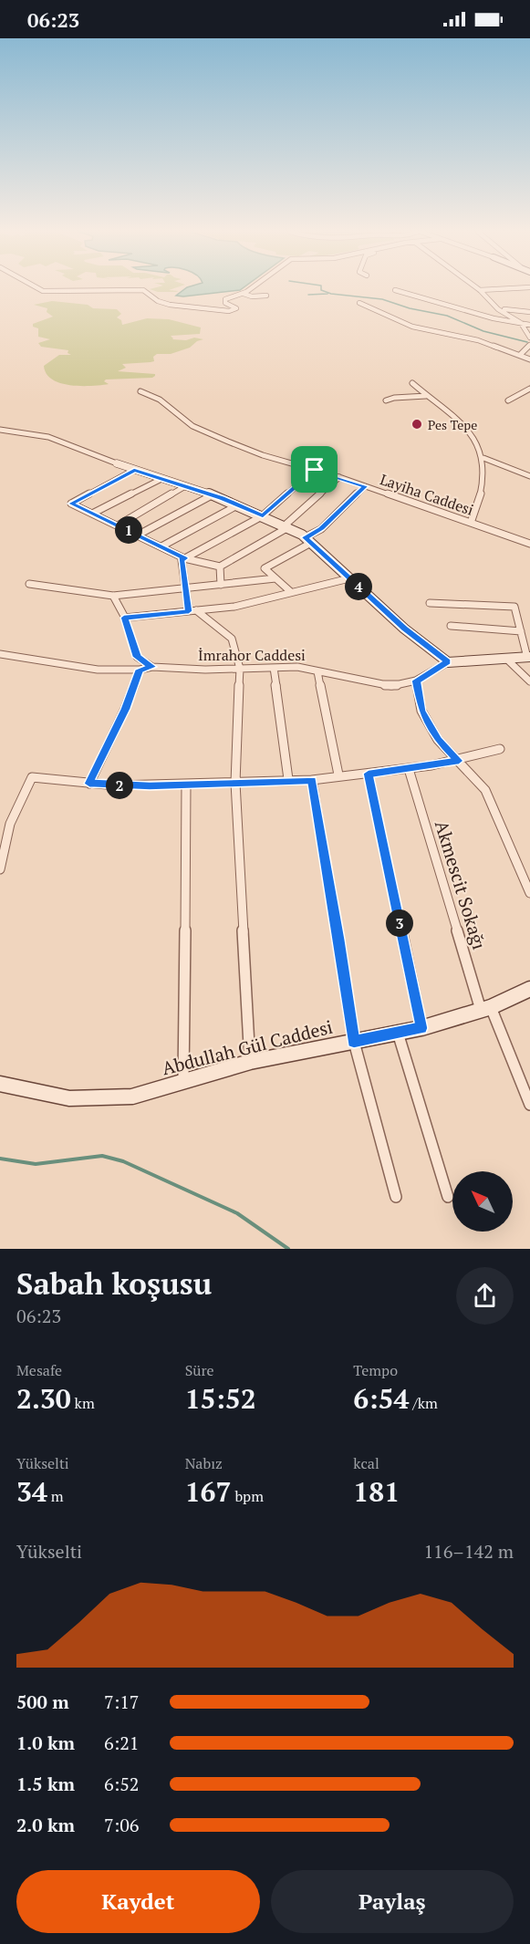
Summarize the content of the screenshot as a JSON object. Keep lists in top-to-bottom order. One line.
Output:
{"streets":{"street":["Layiha Caddesi","İmrahor Caddesi","Akmescit Sokağı","Abdullah Gül Caddesi"]},"crossings":[["Akmescit Sokağı","Abdullah Gül Caddesi"]],"places":["Pes Tepe"],"north":"top left","page":{"status":"06:23","pins":["1","4","2","3"],"heading":["Sabah koşusu","06:23"],"stats":[["Mesafe","2.30 km"],["Süre","15:52"],["Tempo","6:54 /km"],["Yükselti","34 m"],["Nabız","167 bpm"],["kcal","181"]],"chart":["Yükselti","116–142 m"],"list":[{"name":"500 m","note":"7:17"},{"name":"1.0 km","note":"6:21"},{"name":"1.5 km","note":"6:52"},{"name":"2.0 km","note":"7:06"}],"buttons":["Kaydet","Paylaş"]}}
